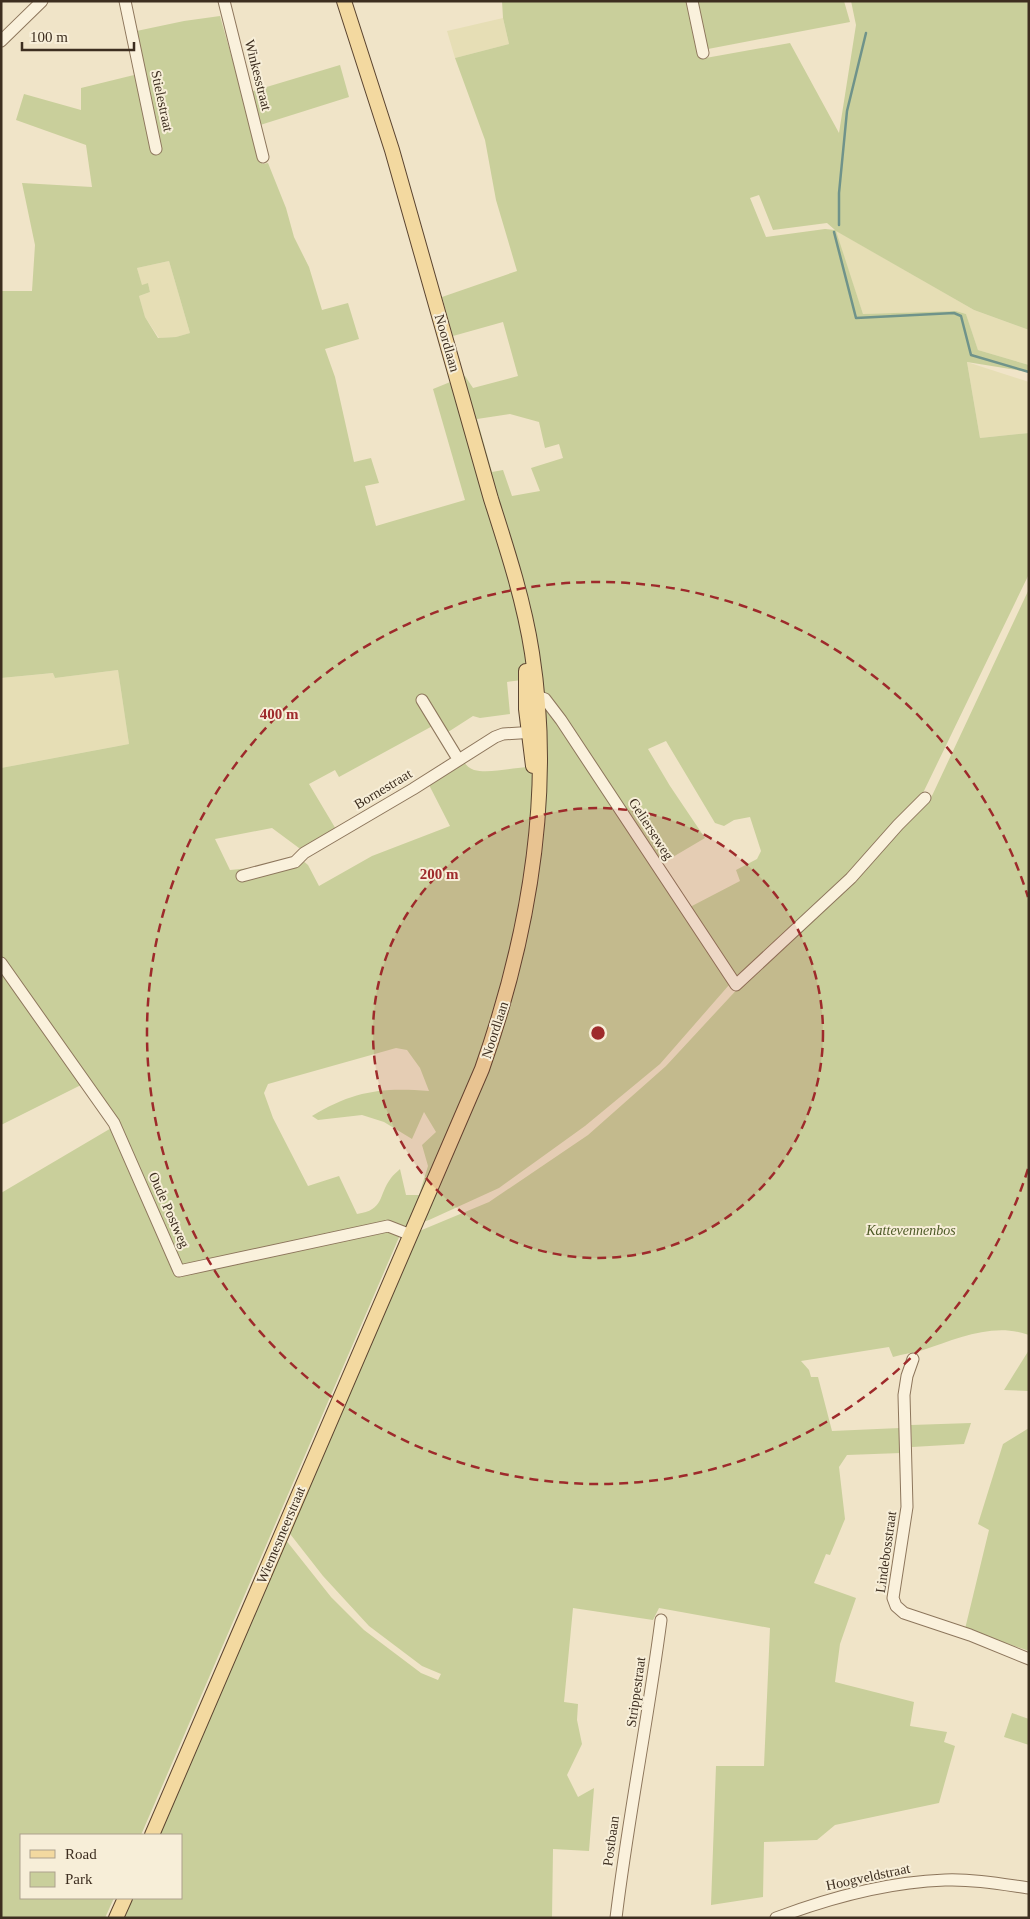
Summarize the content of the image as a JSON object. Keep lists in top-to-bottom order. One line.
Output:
{"streets":{"main road":["Noordlaan","Wiemesmeerstraat"],"street":["Winkesstraat","Stielestraat","Bornestraat","Gelierseweg","Oude Postweg","Lindebosstraat","Strippestraat","Postbaan","Hoogveldstraat"]},"crossings":[["Noordlaan","Bornestraat"],["Noordlaan","Gelierseweg"],["Noordlaan","Oude Postweg"],["Noordlaan","Wiemesmeerstraat"],["Oude Postweg","Wiemesmeerstraat"],["Strippestraat","Postbaan"]],"parks":["Kattevennenbos"],"legend":["Road","Park"],"scale_bar":"100 m","rings":["400 m","200 m"]}
